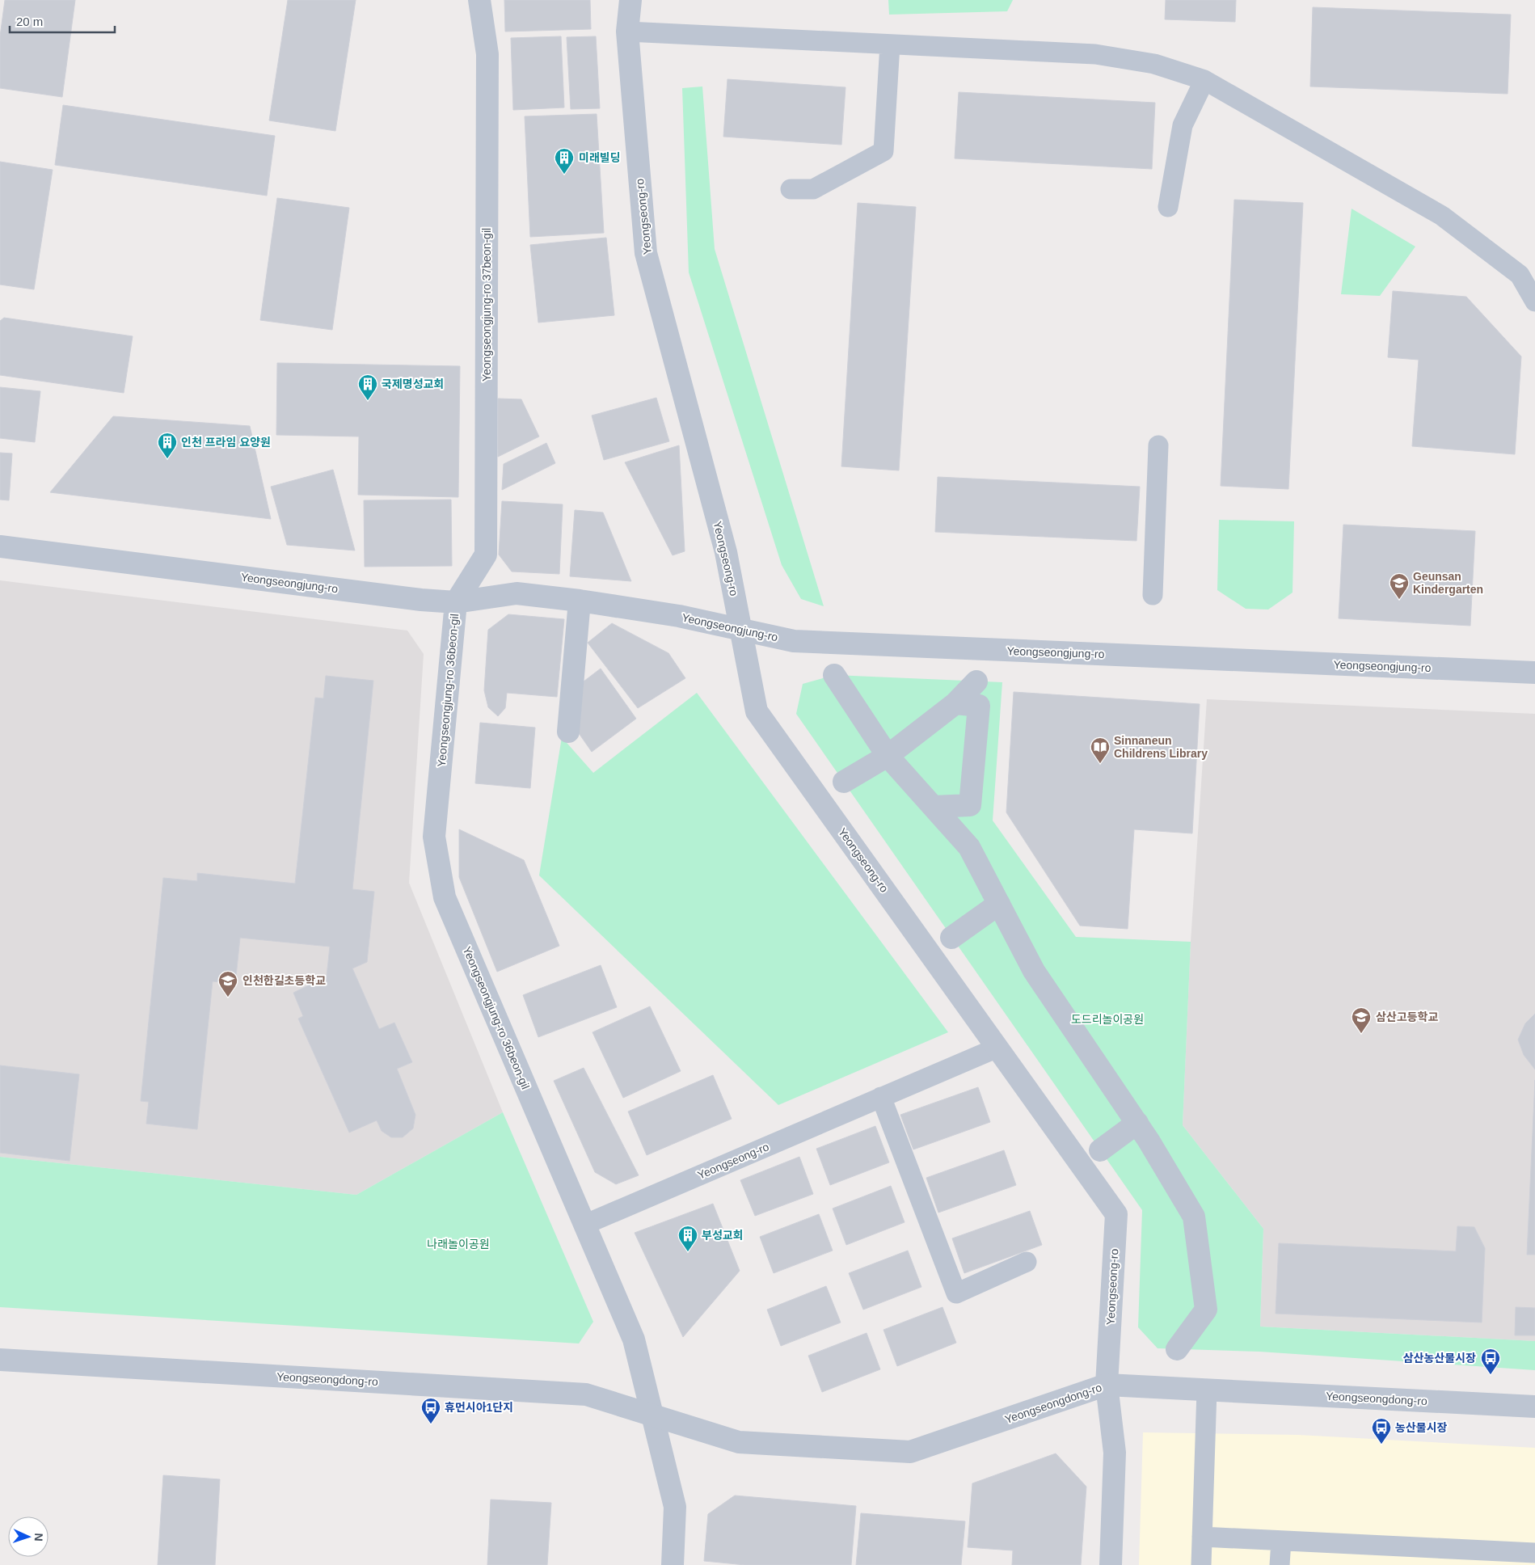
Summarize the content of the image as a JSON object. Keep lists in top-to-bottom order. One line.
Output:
{"streets":{"street":["Yeongseong-ro","Yeongseongjung-ro 37beon-gil","Yeongseongjung-ro","Yeongseongjung-ro 36beon-gil","Yeongseongdong-ro"]},"crossings":[["Yeongseong-ro","Yeongseongjung-ro"],["Yeongseong-ro","Yeongseongjung-ro 36beon-gil"],["Yeongseong-ro","Yeongseongdong-ro"],["Yeongseongjung-ro 37beon-gil","Yeongseongjung-ro"],["Yeongseongjung-ro 37beon-gil","Yeongseongjung-ro 36beon-gil"],["Yeongseongjung-ro","Yeongseongjung-ro 36beon-gil"],["Yeongseongjung-ro 36beon-gil","Yeongseongdong-ro"]],"parks":["도드리놀이공원","나래놀이공원"],"places":{"building":["미래빌딩","국제명성교회","인천 프라임 요양원","부성교회"],"school or university":["Geunsan Kindergarten","인천한길초등학교","삼산고등학교"],"library":["Sinnaneun Childrens Library"],"bus stop":["삼산농산물시장","휴먼시아1단지","농산물시장"]},"scale_bar":"20 m","north":"right"}
